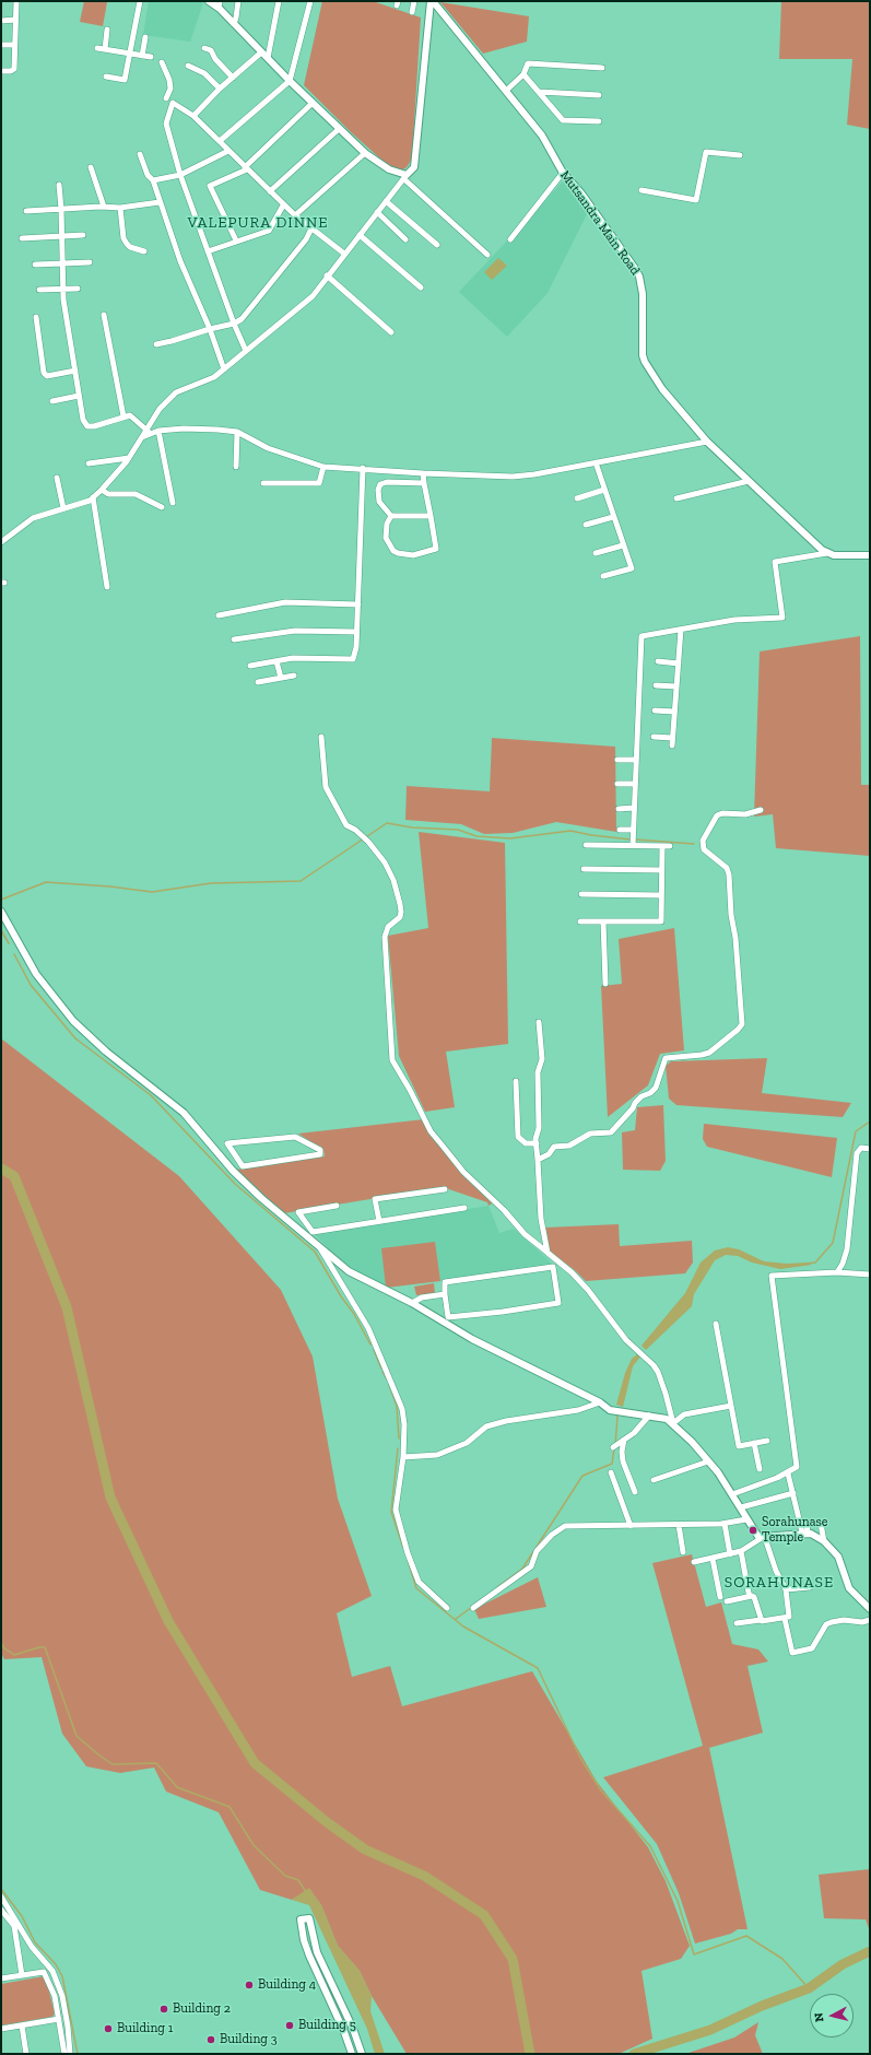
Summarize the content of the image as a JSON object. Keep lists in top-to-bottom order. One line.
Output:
{"streets":{"street":["Mutsandra Main Road"]},"districts":["VALEPURA DINNE","SORAHUNASE"],"places":["Sorahunase Temple","Building 4","Building 2","Building 5","Building 1","Building 3"],"north":"left"}
